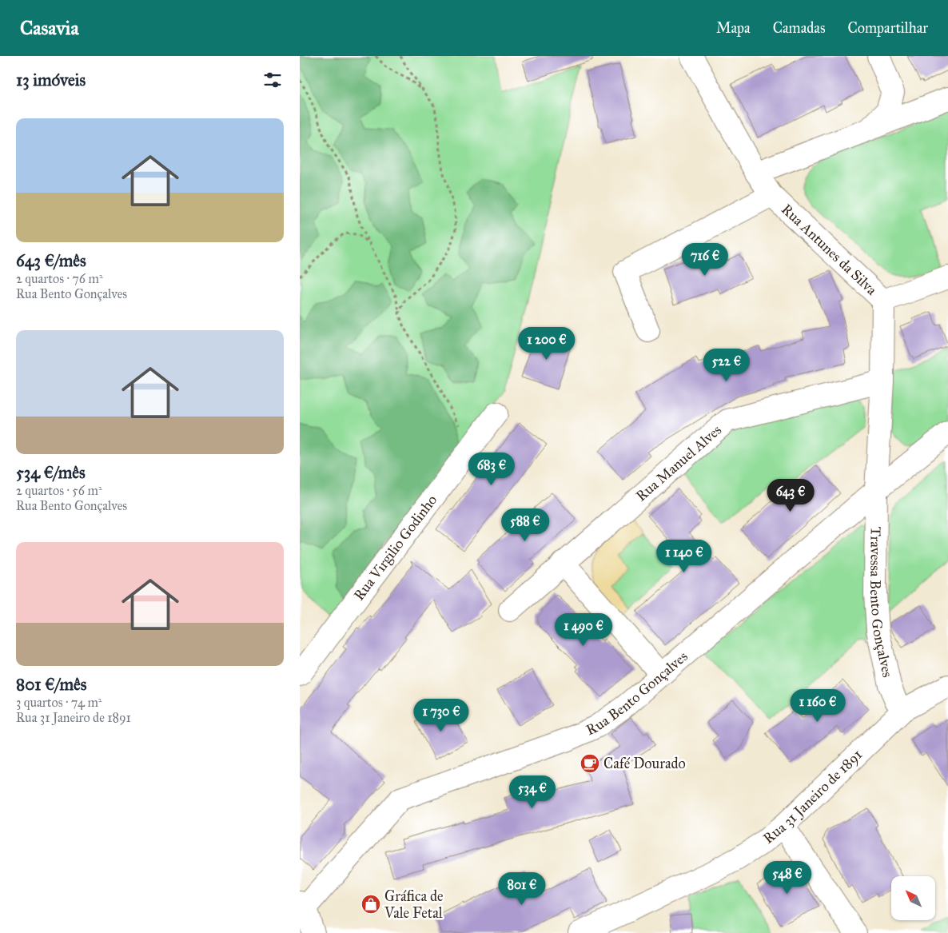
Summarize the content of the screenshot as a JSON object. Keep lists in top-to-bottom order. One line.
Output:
{"streets":{"street":["Rua Antunes da Silva","Rua Manuel Alves","Rua Virgilio Godinho","Travessa Bento Gonçalves","Rua Bento Gonçalves","Rua 31 Janeiro de 1891"]},"crossings":[["Rua Antunes da Silva","Rua Manuel Alves"],["Rua Antunes da Silva","Travessa Bento Gonçalves"],["Rua Antunes da Silva","Rua Bento Gonçalves"],["Travessa Bento Gonçalves","Rua Bento Gonçalves"],["Travessa Bento Gonçalves","Rua 31 Janeiro de 1891"]],"places":{"cafe":["Café Dourado"],"shop":["Gráfica de Vale Fetal"]},"north":"top left","page":{"header":"Casavia","nav":["Mapa","Camadas","Compartilhar"],"heading":"13 imóveis","list":[{"name":"643 €/mês","note":"2 quartos · 76 m² · Rua Bento Gonçalves"},{"name":"534 €/mês","note":"2 quartos · 56 m² · Rua Bento Gonçalves"},{"name":"801 €/mês","note":"3 quartos · 74 m² · Rua 31 Janeiro de 1891"}],"price":["716 €","1 200 €","522 €","683 €","643 €","588 €","1 140 €","1 490 €","1 160 €","1 730 €","534 €","548 €","801 €"]}}
